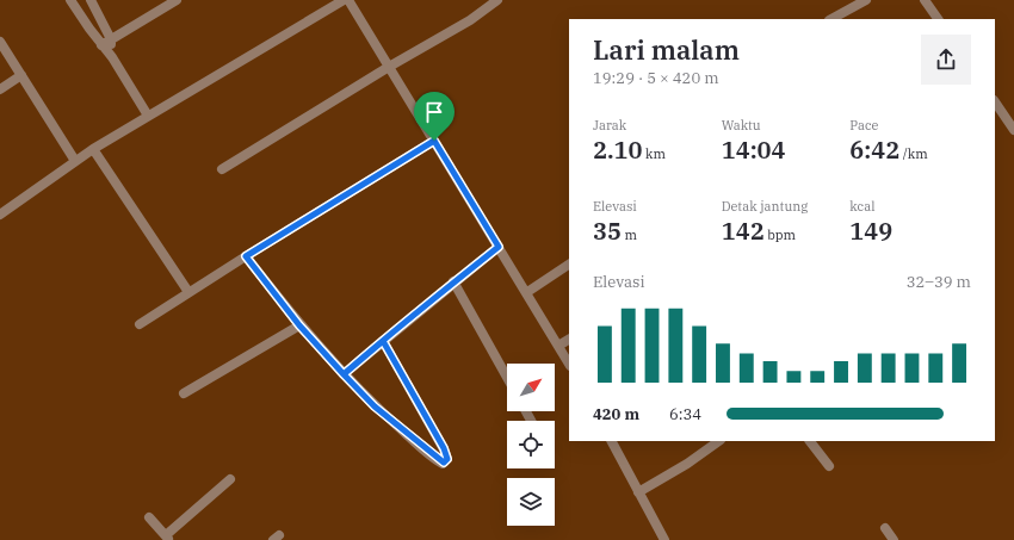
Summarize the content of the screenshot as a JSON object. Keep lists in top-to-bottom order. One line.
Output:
{"north":"top right","page":{"heading":["Lari malam","19:29 · 5 × 420 m"],"stats":[["Jarak","2.10 km"],["Waktu","14:04"],["Pace","6:42 /km"],["Elevasi","35 m"],["Detak jantung","142 bpm"],["kcal","149"]],"chart":["Elevasi","32–39 m"],"list":[{"name":"420 m","note":"6:34"}]}}
